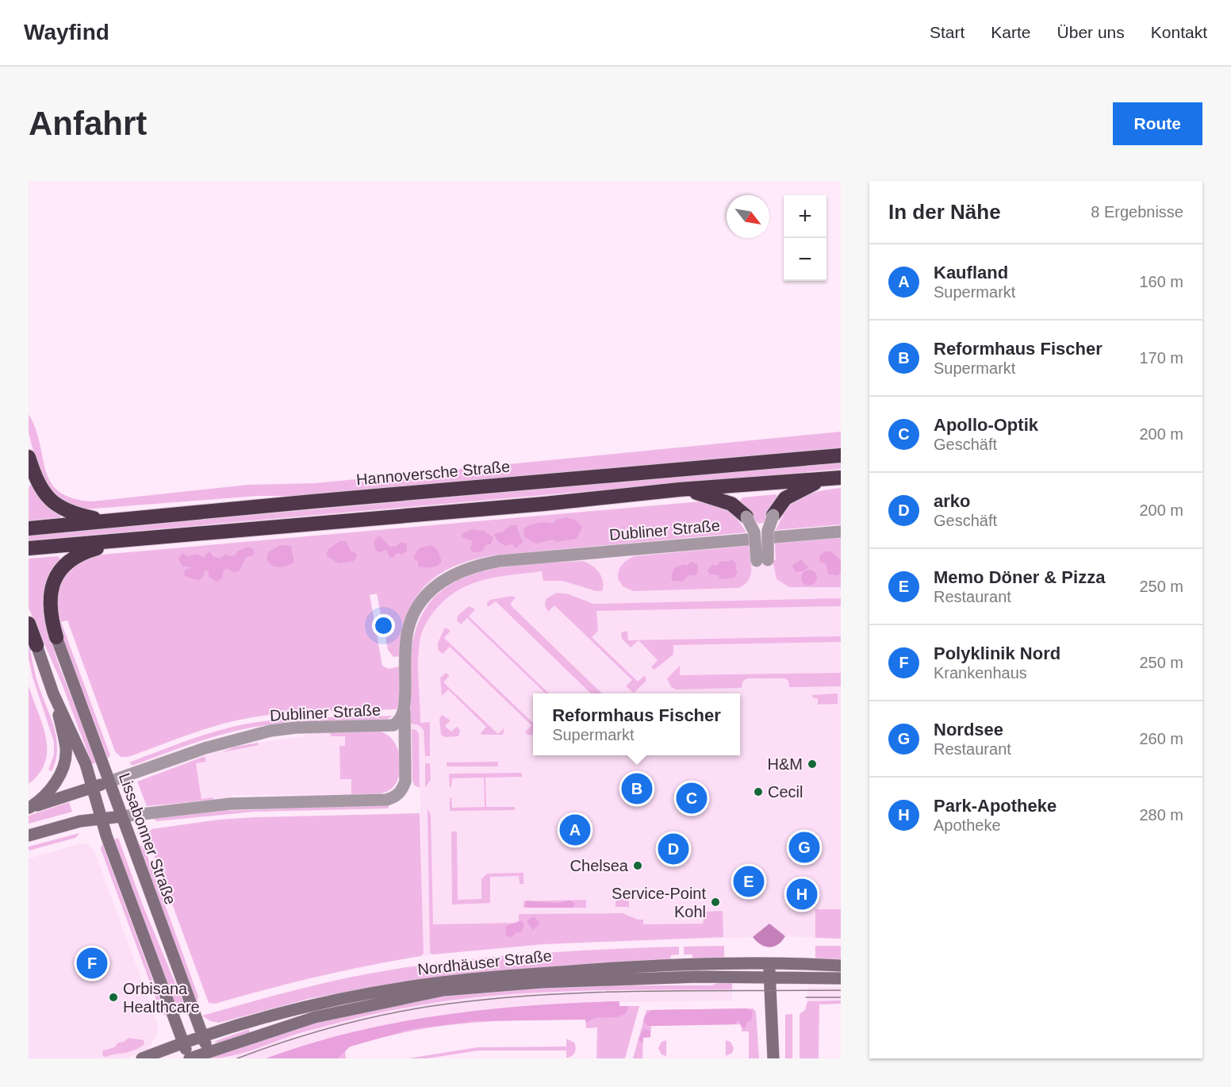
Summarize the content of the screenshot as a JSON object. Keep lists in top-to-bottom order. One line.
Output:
{"streets":{"highway":["Hannoversche Straße"],"main road":["Dubliner Straße","Lissabonner Straße","Nordhäuser Straße"]},"crossings":[["Dubliner Straße","Lissabonner Straße"],["Lissabonner Straße","Nordhäuser Straße"]],"places":["H&M","Cecil","Chelsea","Service-Point Kohl","Orbisana Healthcare"],"north":"bottom right","page":{"header":"Wayfind","nav":["Start","Karte","Über uns","Kontakt"],"buttons":"Route","title":"Anfahrt","heading":["In der Nähe","8 Ergebnisse"],"map_buttons":["+","−"],"list":[{"mark":"A","name":"Kaufland","note":"Supermarkt","value":"160 m"},{"mark":"B","name":"Reformhaus Fischer","note":"Supermarkt","value":"170 m"},{"mark":"C","name":"Apollo-Optik","note":"Geschäft","value":"200 m"},{"mark":"D","name":"arko","note":"Geschäft","value":"200 m"},{"mark":"E","name":"Memo Döner & Pizza","note":"Restaurant","value":"250 m"},{"mark":"F","name":"Polyklinik Nord","note":"Krankenhaus","value":"250 m"},{"mark":"G","name":"Nordsee","note":"Restaurant","value":"260 m"},{"mark":"H","name":"Park-Apotheke","note":"Apotheke","value":"280 m"}],"popup":["Reformhaus Fischer","Supermarkt"],"pins":["B","C","A","G","D","E","H","F"]}}
